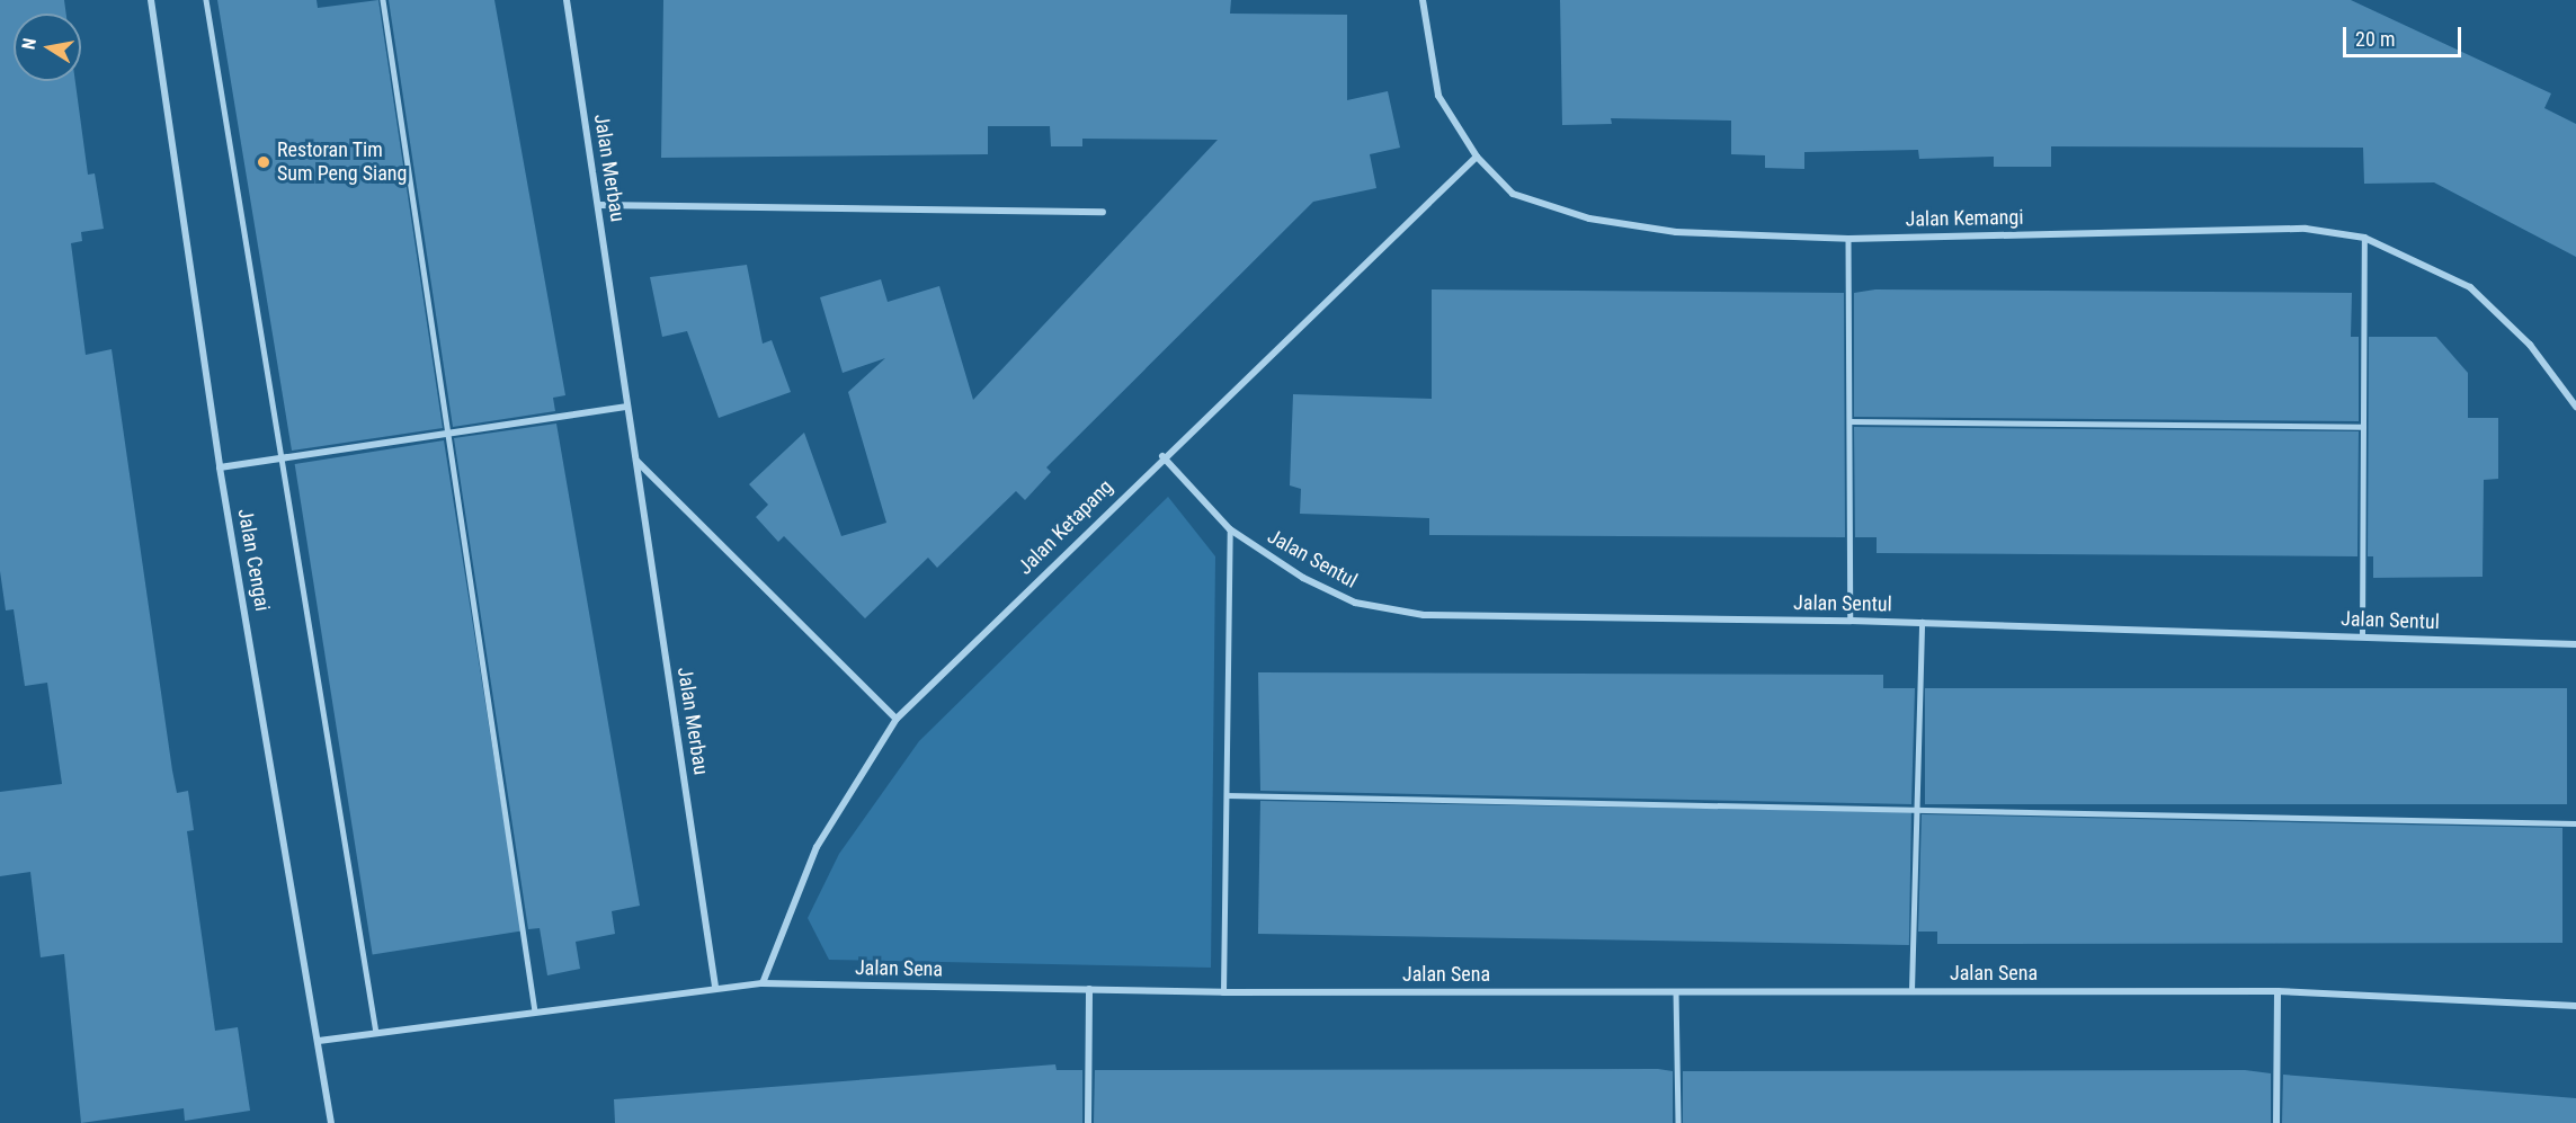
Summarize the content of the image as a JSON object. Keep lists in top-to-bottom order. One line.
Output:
{"streets":{"street":["Jalan Merbau","Jalan Kemangi","Jalan Ketapang","Jalan Sentul","Jalan Cengai","Jalan Sena"]},"crossings":[["Jalan Merbau","Jalan Sena"],["Jalan Kemangi","Jalan Ketapang"],["Jalan Ketapang","Jalan Sentul"],["Jalan Ketapang","Jalan Sena"],["Jalan Cengai","Jalan Sena"]],"places":["Restoran Tim Sum Peng Siang"],"scale_bar":"20 m","north":"left"}
